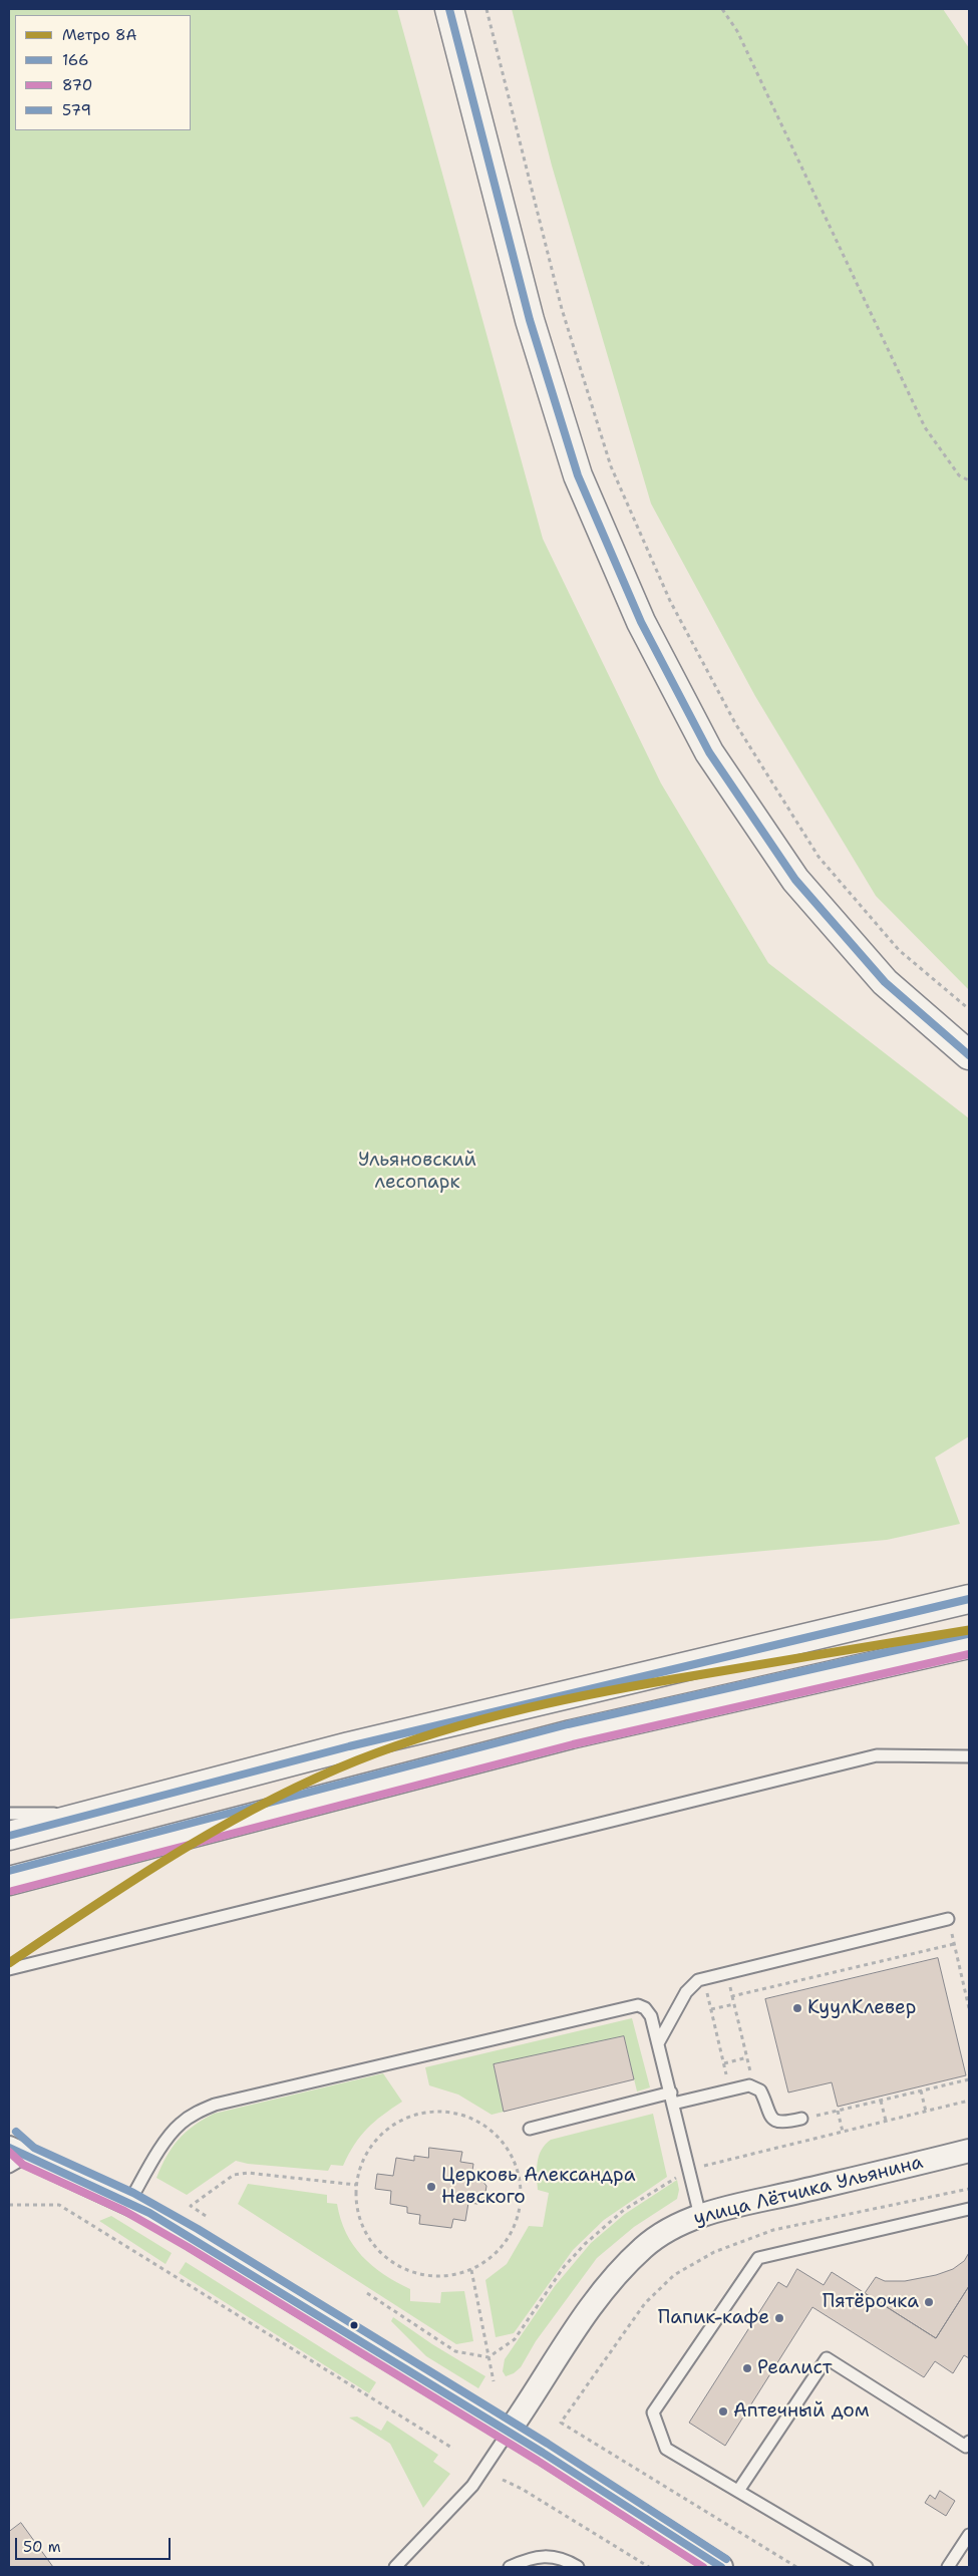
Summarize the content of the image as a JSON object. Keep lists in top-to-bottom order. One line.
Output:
{"streets":{"street":["улица Лётчика Ульянина"]},"parks":["Ульяновский лесопарк"],"places":["КуулКлевер","Церковь Александра Невского","Пятёрочка","Папик-кафе","Реалист","Аптечный дом"],"lines":["transit line 166","metro line 8А","transit line 579","transit line 870"],"legend":["Метро 8А","166","870","579"],"scale_bar":"50 m"}
